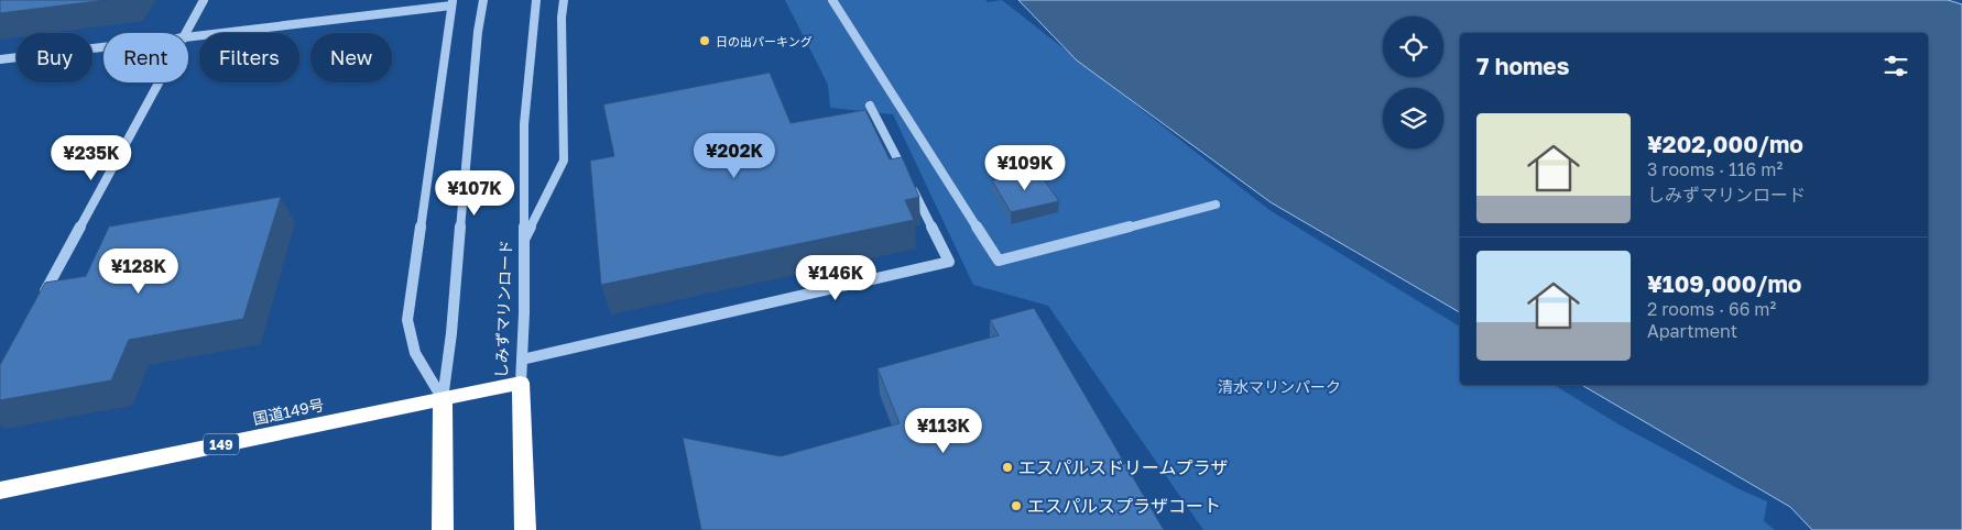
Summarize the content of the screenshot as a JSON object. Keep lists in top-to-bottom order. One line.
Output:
{"streets":{"highway":["しみずマリンロード","国道149号","149"]},"crossings":[["しみずマリンロード","国道149号"]],"parks":["清水マリンパーク"],"places":["日の出パーキング","エスパルスドリームプラザ","エスパルスプラザコート"],"page":{"chip":["Buy","Rent","Filters","New"],"heading":"7 homes","list":[{"name":"¥202,000/mo","note":"3 rooms · 116 m² · しみずマリンロード"},{"name":"¥109,000/mo","note":"2 rooms · 66 m² · Apartment"}],"price":["¥202K","¥235K","¥109K","¥107K","¥128K","¥146K","¥113K"]}}
